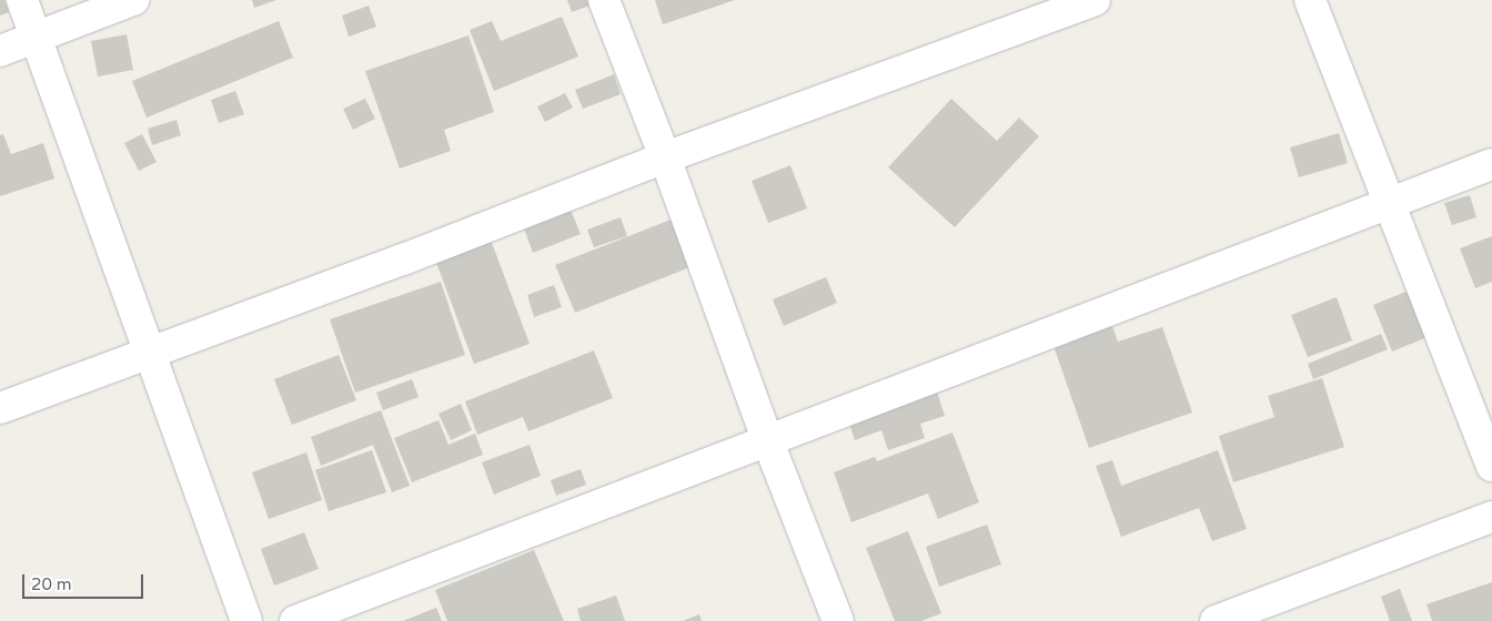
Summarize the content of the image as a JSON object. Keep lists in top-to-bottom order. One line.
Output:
{"scale_bar":"20 m"}
